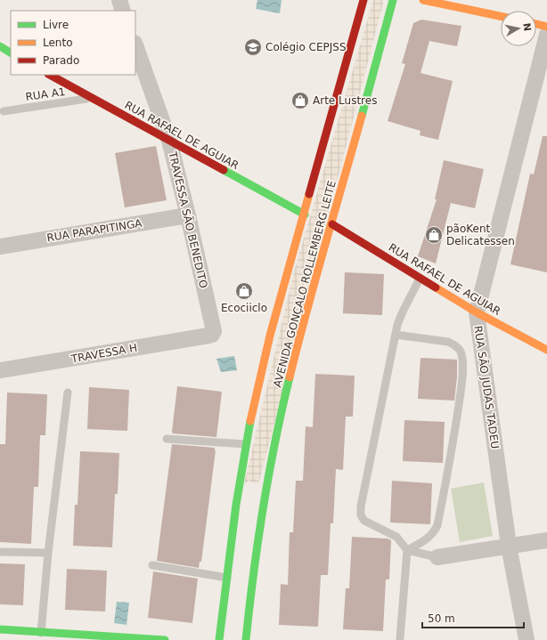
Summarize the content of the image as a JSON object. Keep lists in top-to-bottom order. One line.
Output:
{"streets":{"main road":["RUA RAFAEL DE AGUIAR","AVENIDA GONÇALO ROLLEMBERG LEITE"],"street":["TRAVESSA SÃO BENEDITO","RUA PARAPITINGA","TRAVESSA H","RUA SÃO JUDAS TADEU"],"lane":["RUA A1"]},"crossings":[["RUA A1","RUA RAFAEL DE AGUIAR"],["RUA RAFAEL DE AGUIAR","TRAVESSA SÃO BENEDITO"],["RUA RAFAEL DE AGUIAR","AVENIDA GONÇALO ROLLEMBERG LEITE"],["RUA RAFAEL DE AGUIAR","RUA SÃO JUDAS TADEU"],["TRAVESSA SÃO BENEDITO","RUA PARAPITINGA"],["TRAVESSA SÃO BENEDITO","TRAVESSA H"]],"places":{"school or university":["Colégio CEPJSS"],"shop":["Arte Lustres","pãoKent Delicatessen","Ecociiclo"]},"legend":["Livre","Lento","Parado"],"scale_bar":"50 m","north":"right"}
